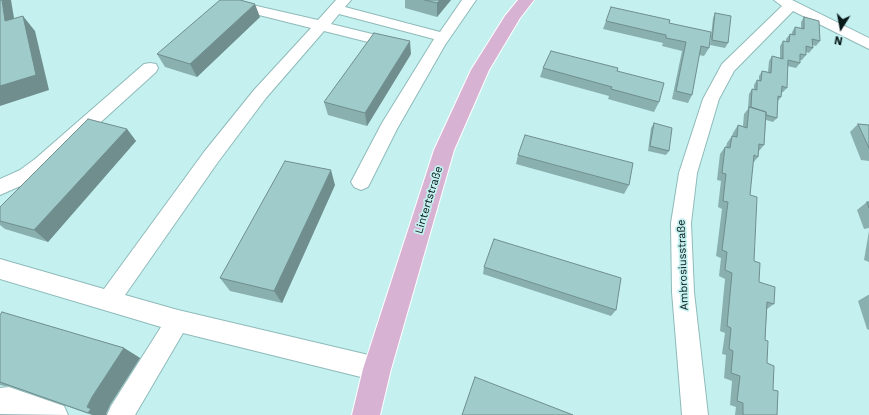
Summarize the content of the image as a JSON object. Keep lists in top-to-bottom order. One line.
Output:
{"streets":{"main road":["Lintertstraße"],"street":["Ambrosiusstraße"]},"north":"bottom"}
